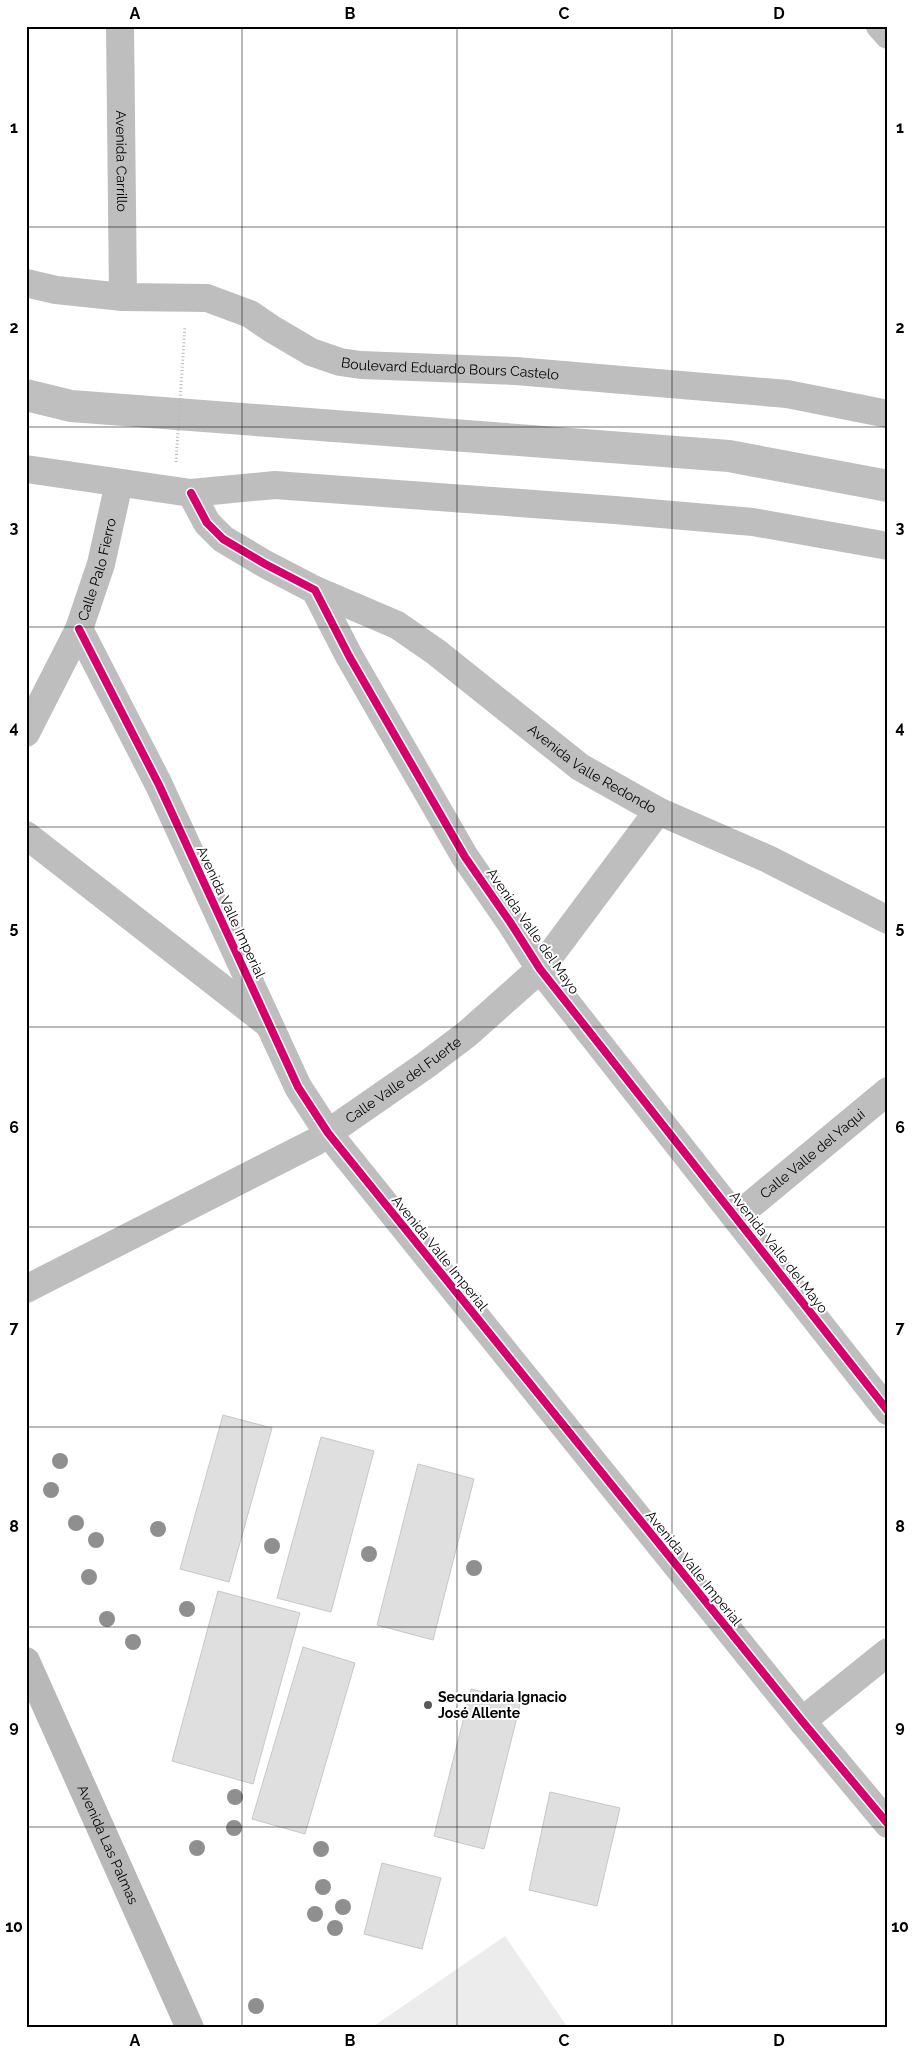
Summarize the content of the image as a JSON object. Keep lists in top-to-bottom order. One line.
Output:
{"streets":{"main road":["Avenida Las Palmas"],"street":["Avenida Carrillo","Boulevard Eduardo Bours Castelo","Calle Palo Fierro","Avenida Valle Redondo","Avenida Valle Imperial","Avenida Valle del Mayo","Calle Valle del Fuerte","Calle Valle del Yaqui"]},"crossings":[["Avenida Carrillo","Boulevard Eduardo Bours Castelo"],["Calle Palo Fierro","Avenida Valle Imperial"],["Avenida Valle Redondo","Avenida Valle del Mayo"],["Avenida Valle Redondo","Calle Valle del Fuerte"],["Avenida Valle Imperial","Calle Valle del Fuerte"],["Avenida Valle del Mayo","Calle Valle del Fuerte"],["Avenida Valle del Mayo","Calle Valle del Yaqui"]],"places":["Secundaria Ignacio José Allente"],"grid":{"columns":["A","B","C","D"],"rows":["1","2","3","4","5","6","7","8","9","10"]}}
